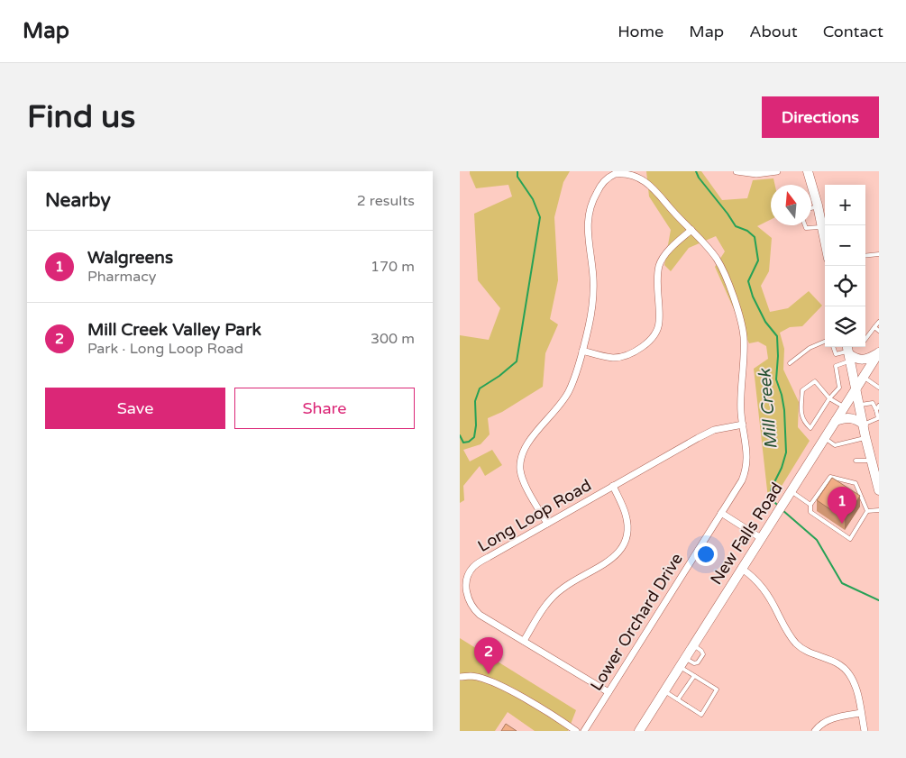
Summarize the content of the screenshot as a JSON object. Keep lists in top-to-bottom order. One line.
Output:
{"streets":{"main road":["New Falls Road"],"street":["Long Loop Road","Lower Orchard Drive"]},"crossings":[["Long Loop Road","Lower Orchard Drive"]],"water":["Mill Creek"],"north":"top","page":{"header":"Map","nav":["Home","Map","About","Contact"],"buttons":["Directions",["Save","Share"]],"title":"Find us","heading":["Nearby","2 results"],"map_buttons":["+","−"],"list":[{"mark":"1","name":"Walgreens","note":"Pharmacy","value":"170 m"},{"mark":"2","name":"Mill Creek Valley Park","note":"Park · Long Loop Road","value":"300 m"}],"pins":["1","2"]}}
